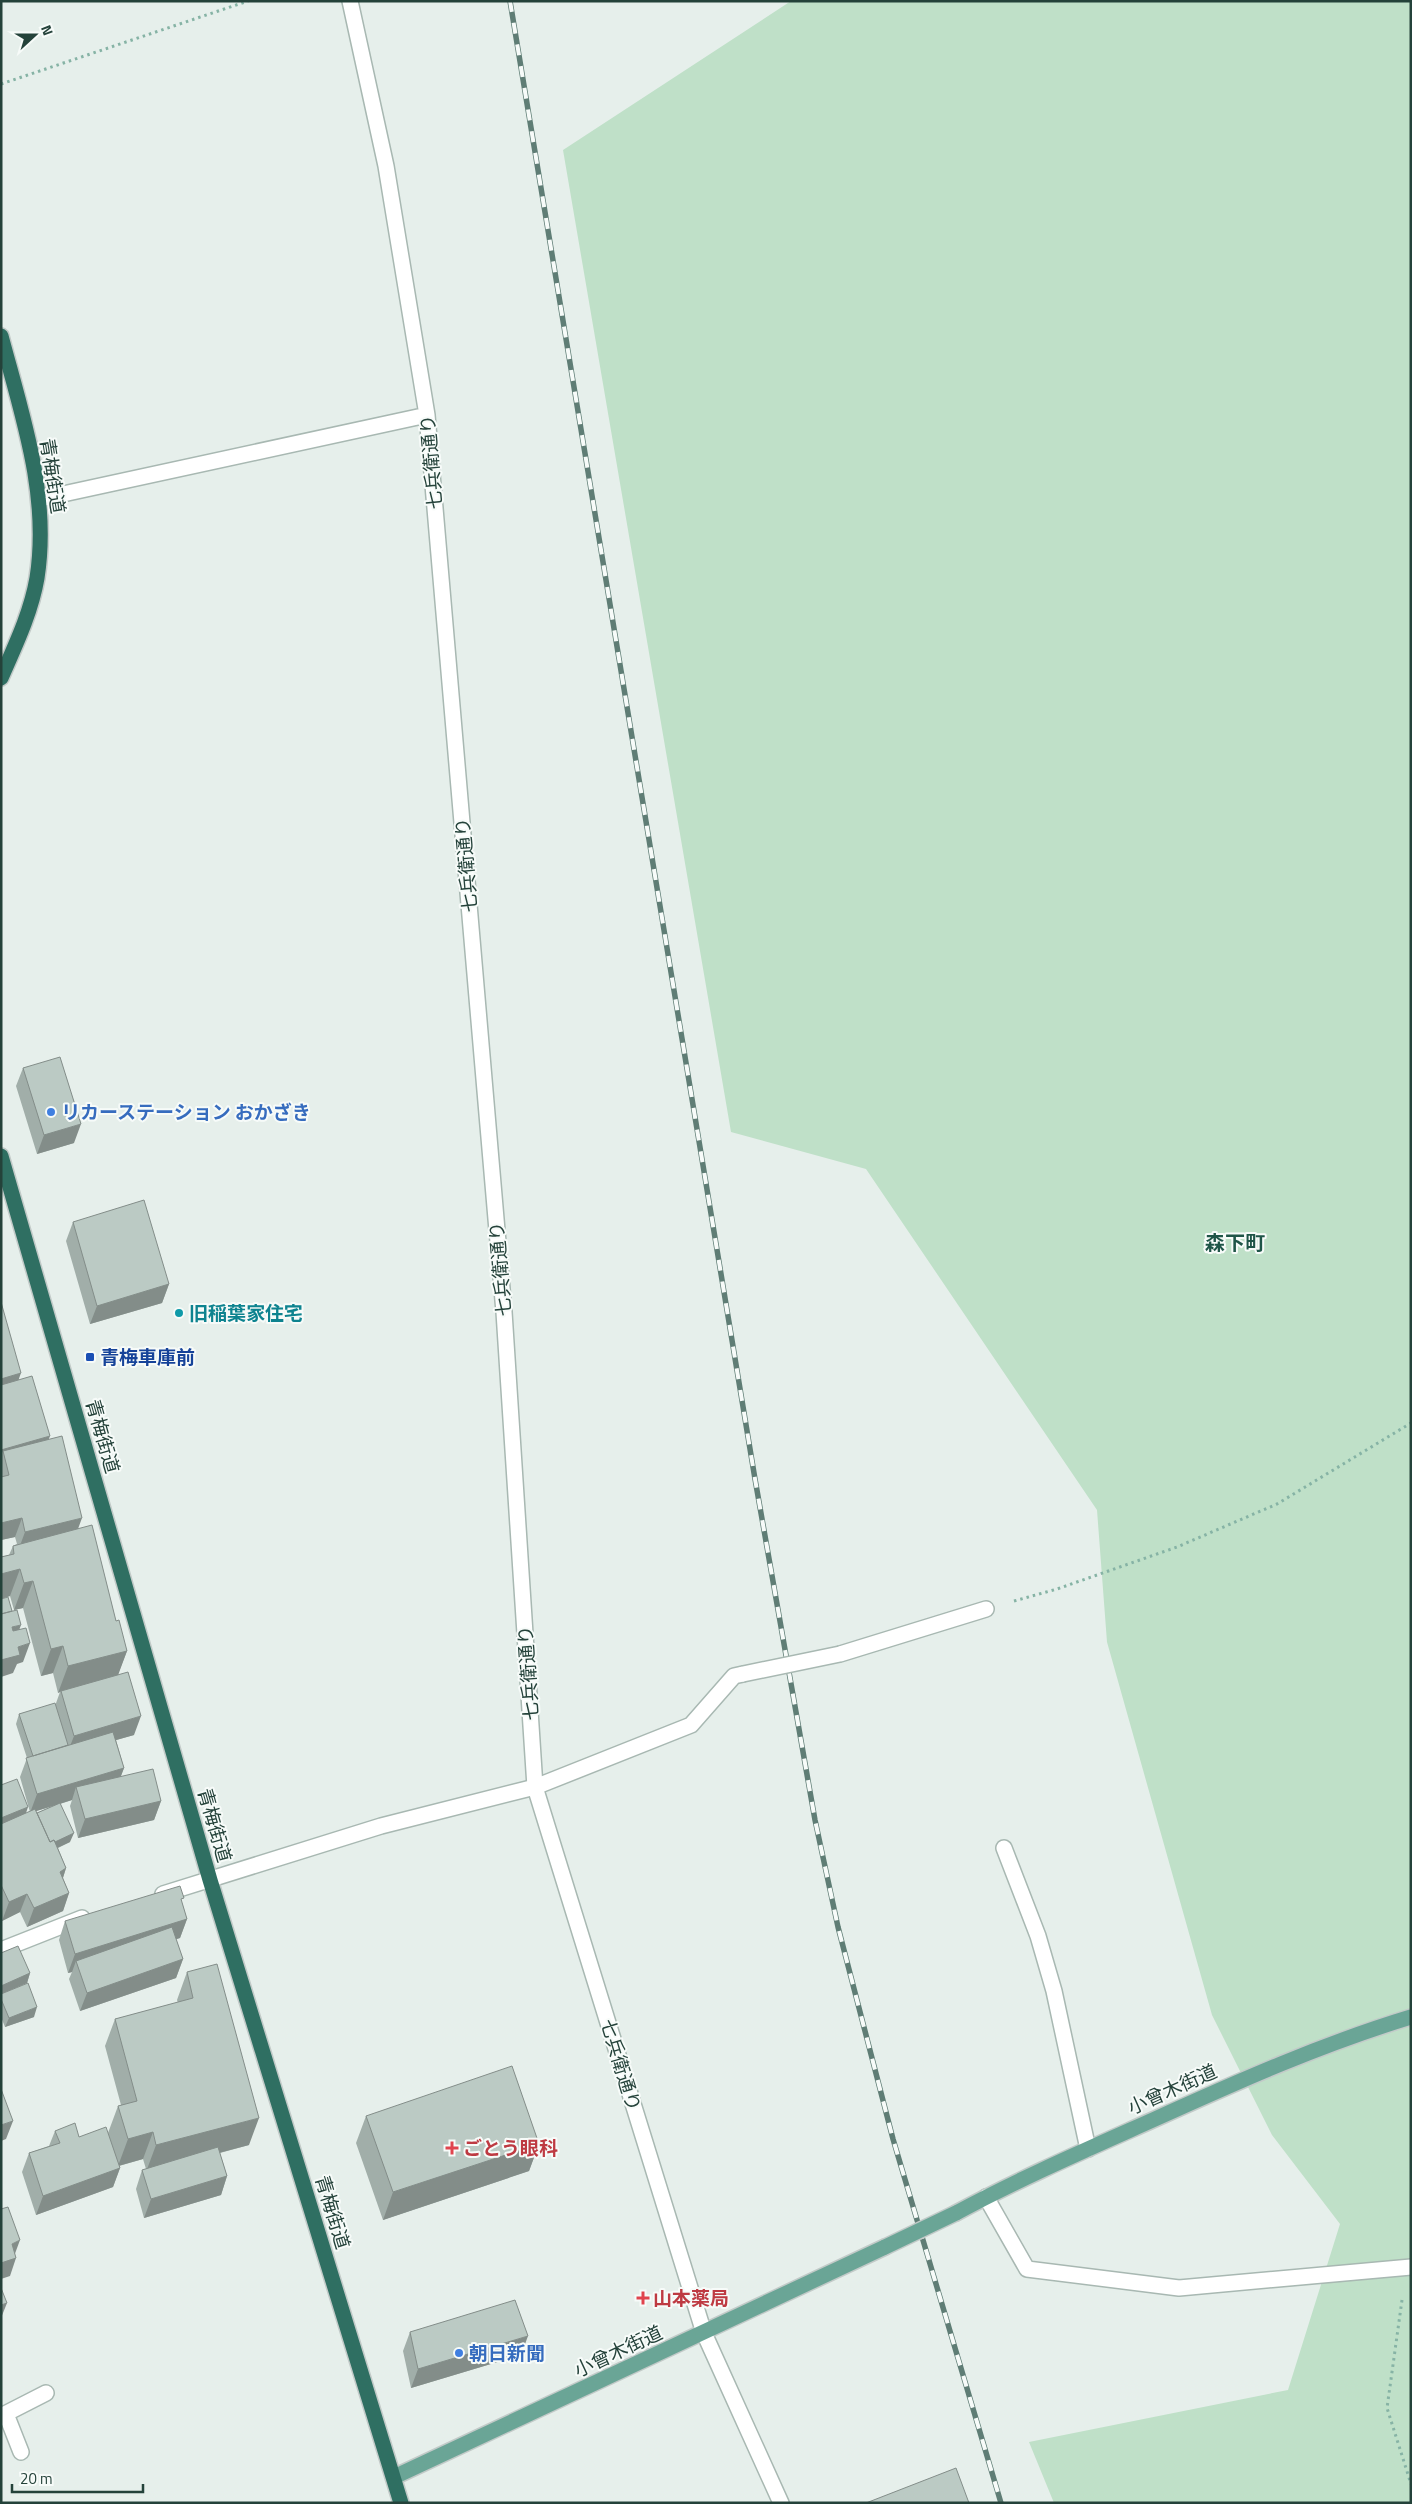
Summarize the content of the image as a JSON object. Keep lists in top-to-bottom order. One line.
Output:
{"streets":{"highway":["青梅街道"],"main road":["小曾木街道"],"street":["七兵衛通り"]},"crossings":[["七兵衛通り","小曾木街道"],["青梅街道","小曾木街道"]],"districts":["森下町"],"places":{"other":["リカーステーション おかざき","旧稲葉家住宅","朝日新聞"],"transit":["青梅車庫前"],"health":["ごとう眼科","山本薬局"]},"scale_bar":"20 m","north":"right"}
